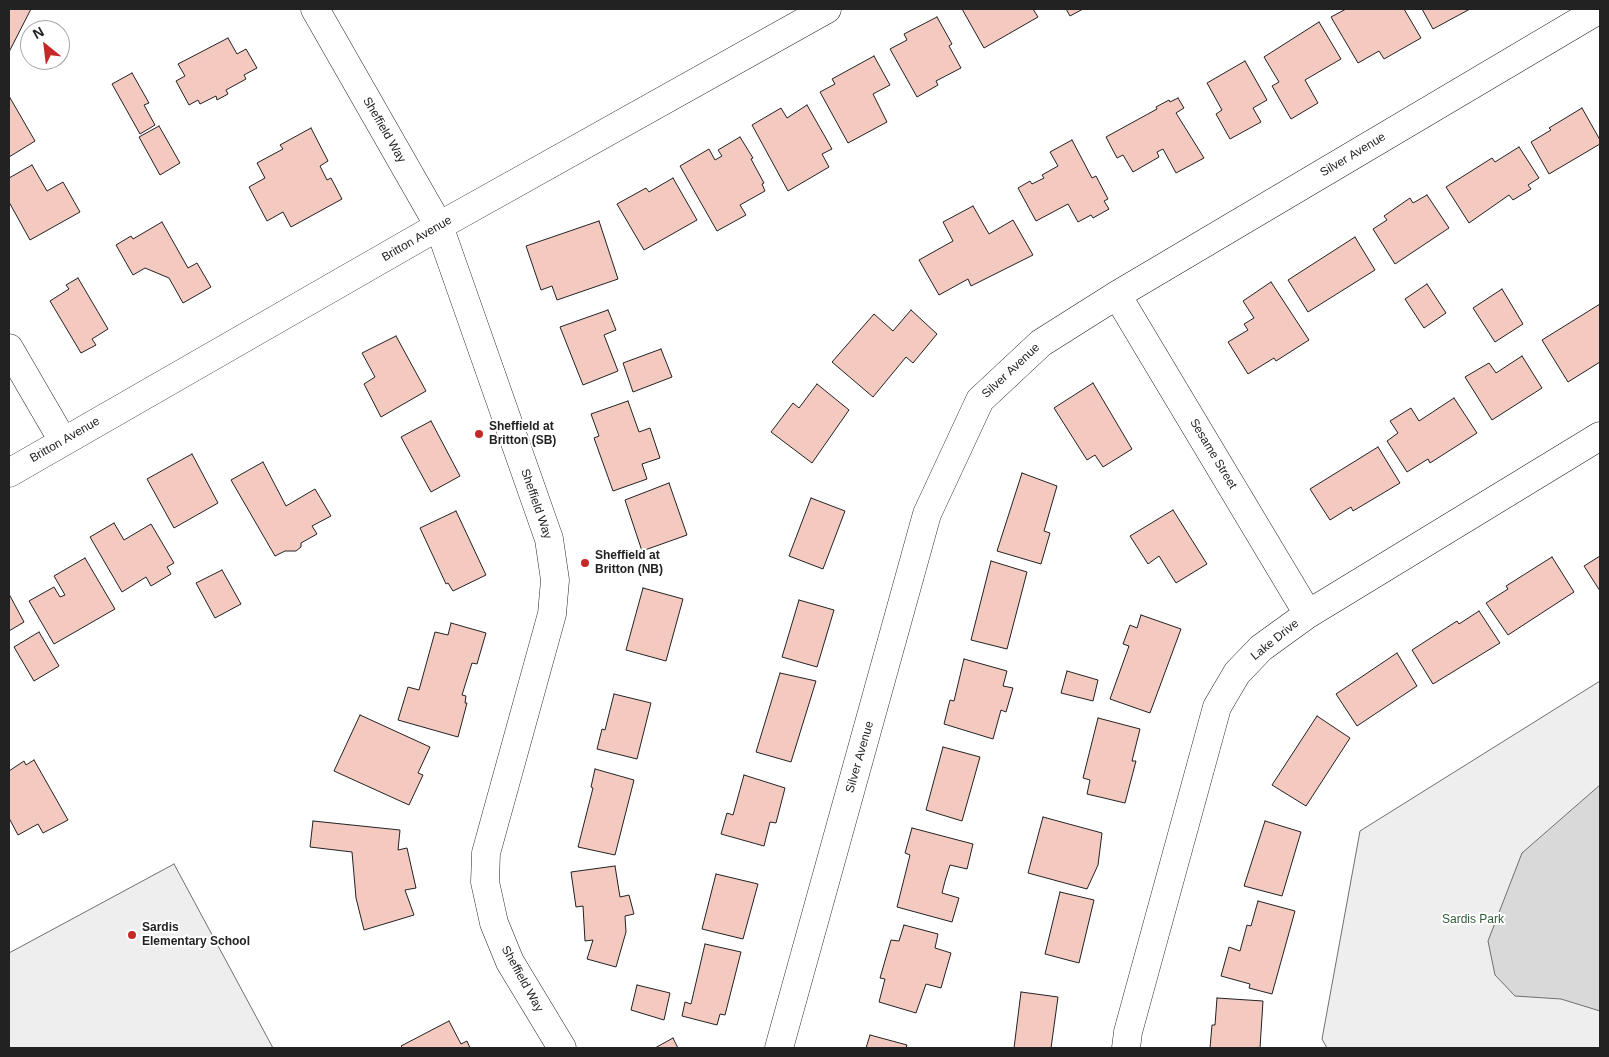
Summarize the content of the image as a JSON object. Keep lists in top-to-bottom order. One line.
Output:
{"streets":{"street":["Sheffield Way","Silver Avenue","Britton Avenue","Sesame Street","Lake Drive"]},"crossings":[["Sheffield Way","Britton Avenue"],["Silver Avenue","Sesame Street"],["Sesame Street","Lake Drive"]],"parks":["Sardis Park"],"places":["Sheffield at Britton (SB)","Sheffield at Britton (NB)","Sardis Elementary School"],"north":"top left"}
